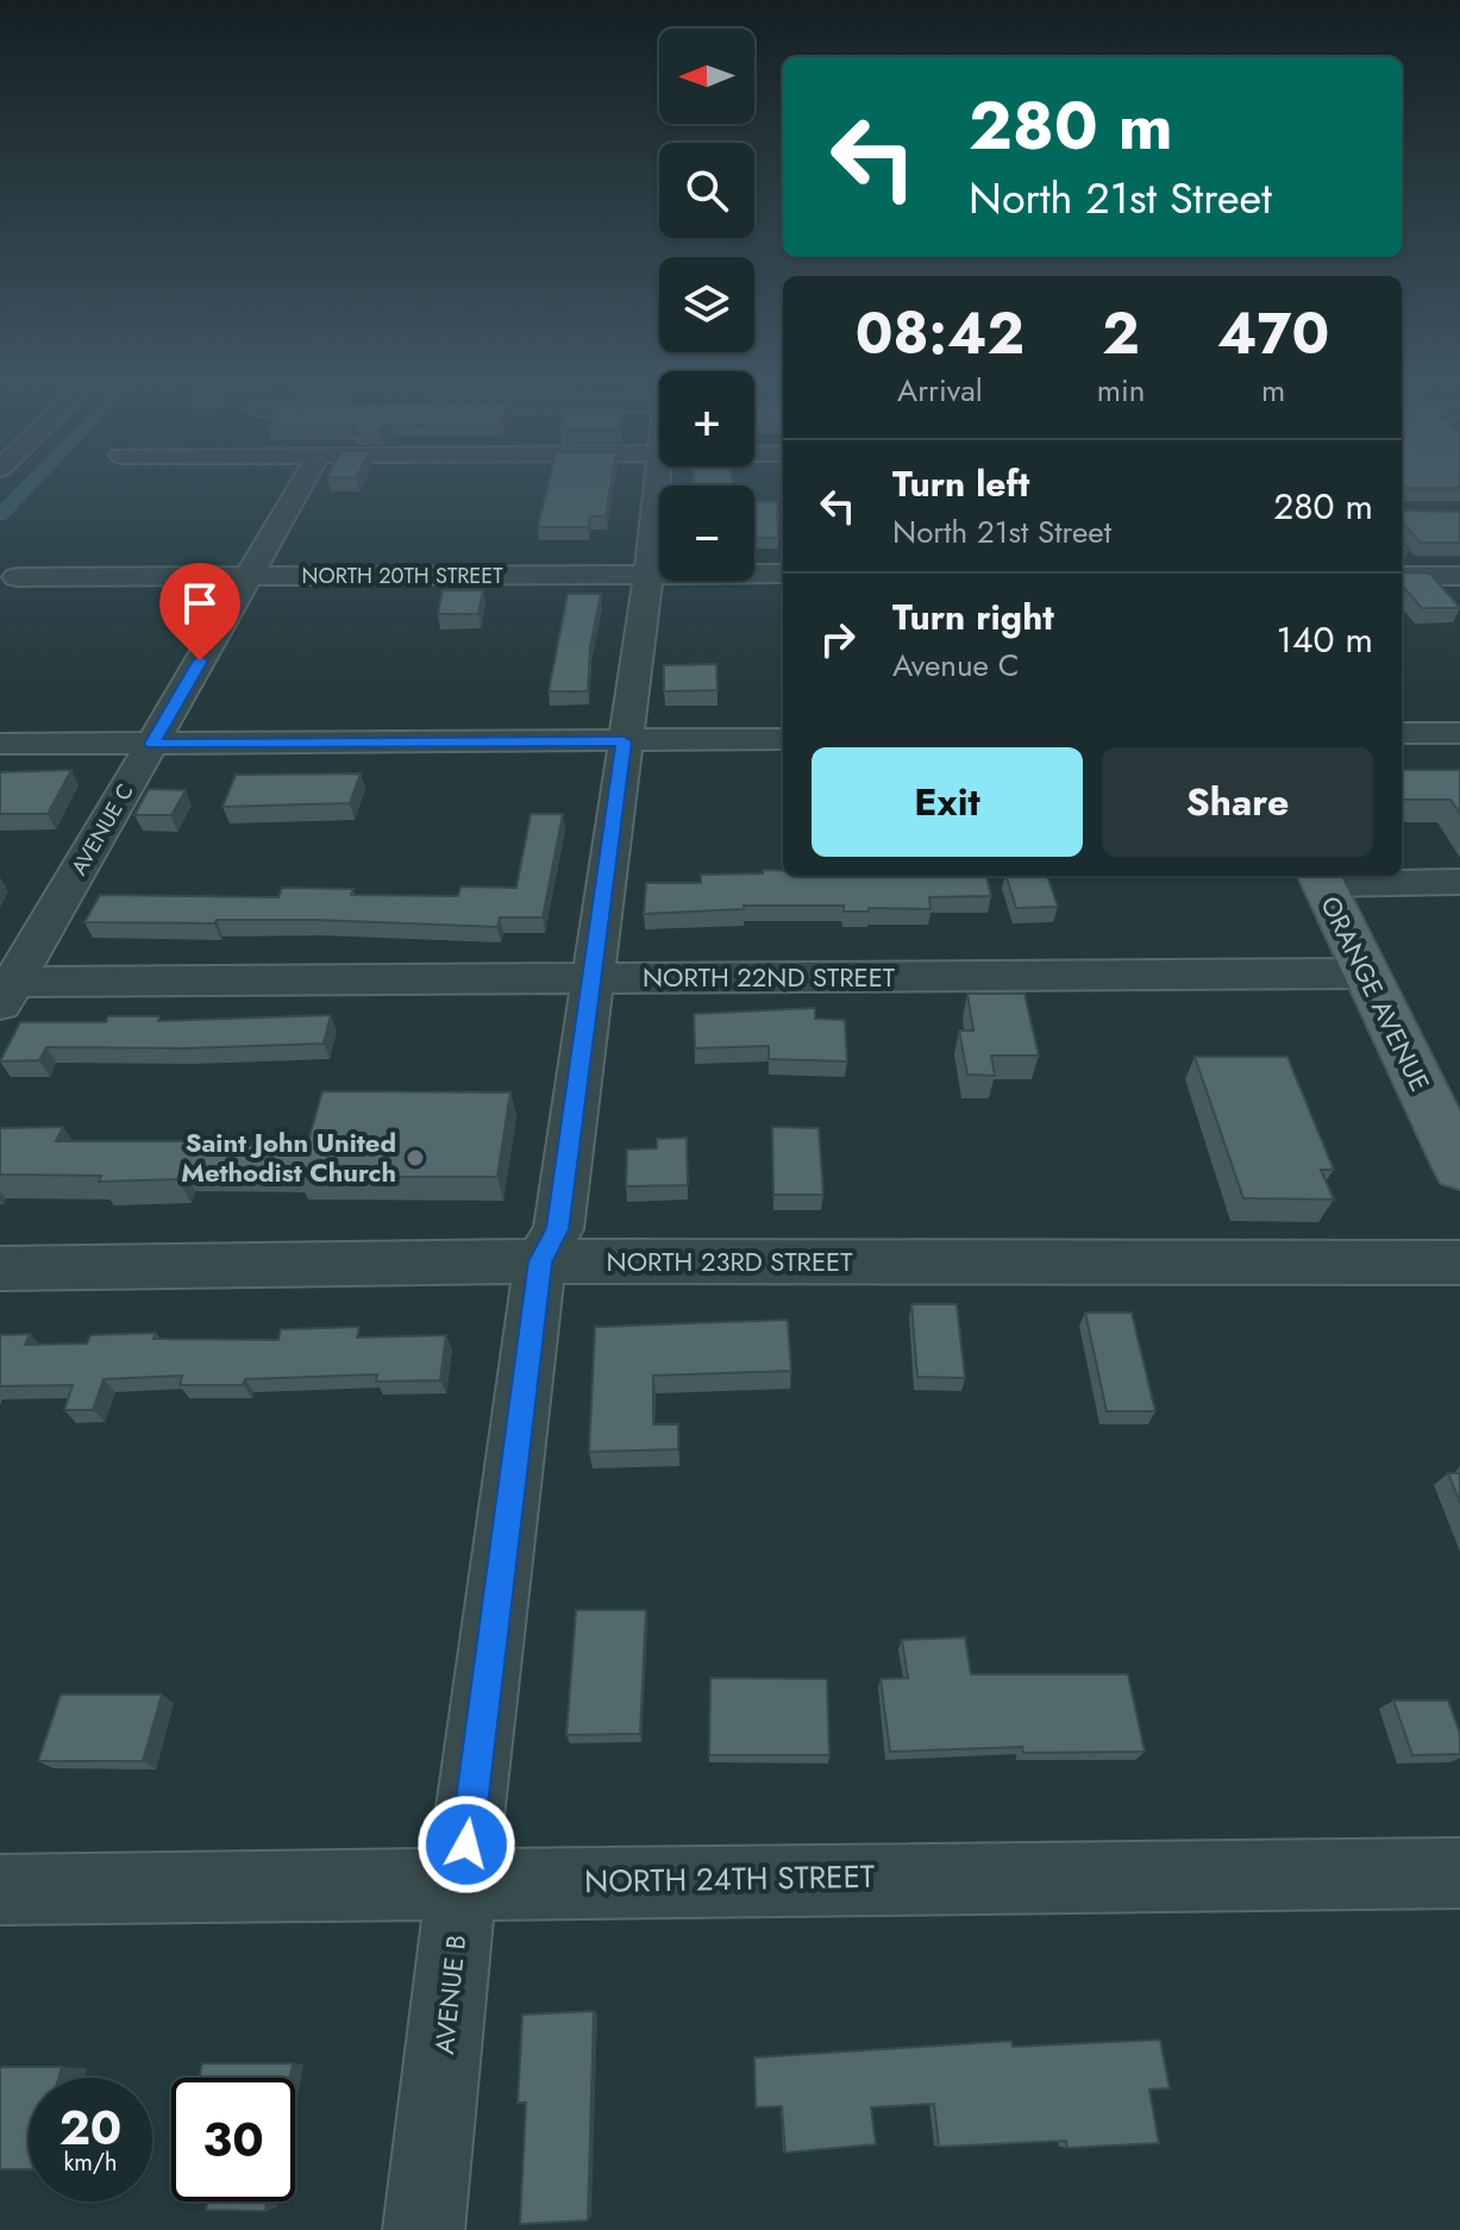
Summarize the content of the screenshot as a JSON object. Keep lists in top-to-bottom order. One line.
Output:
{"streets":{"main road":["ORANGE AVENUE"],"street":["NORTH 20TH STREET","AVENUE C","NORTH 22ND STREET","NORTH 23RD STREET","NORTH 24TH STREET","AVENUE B"]},"crossings":[["NORTH 20TH STREET","AVENUE C"],["NORTH 20TH STREET","AVENUE B"],["AVENUE C","NORTH 22ND STREET"],["NORTH 22ND STREET","ORANGE AVENUE"],["NORTH 22ND STREET","AVENUE B"],["NORTH 23RD STREET","AVENUE B"],["NORTH 24TH STREET","AVENUE B"]],"places":["Saint John United Methodist Church"],"north":"left","page":{"map_buttons":["+","−"],"turn":["280 m","North 21st Street"],"eta":["08:42","Arrival","2","min","470","m"],"list":[{"name":"Turn left","note":"North 21st Street","value":"280 m"},{"name":"Turn right","note":"Avenue C","value":"140 m"}],"buttons":["Exit","Share"],"speed":"20 km/h","limit":"30"}}
